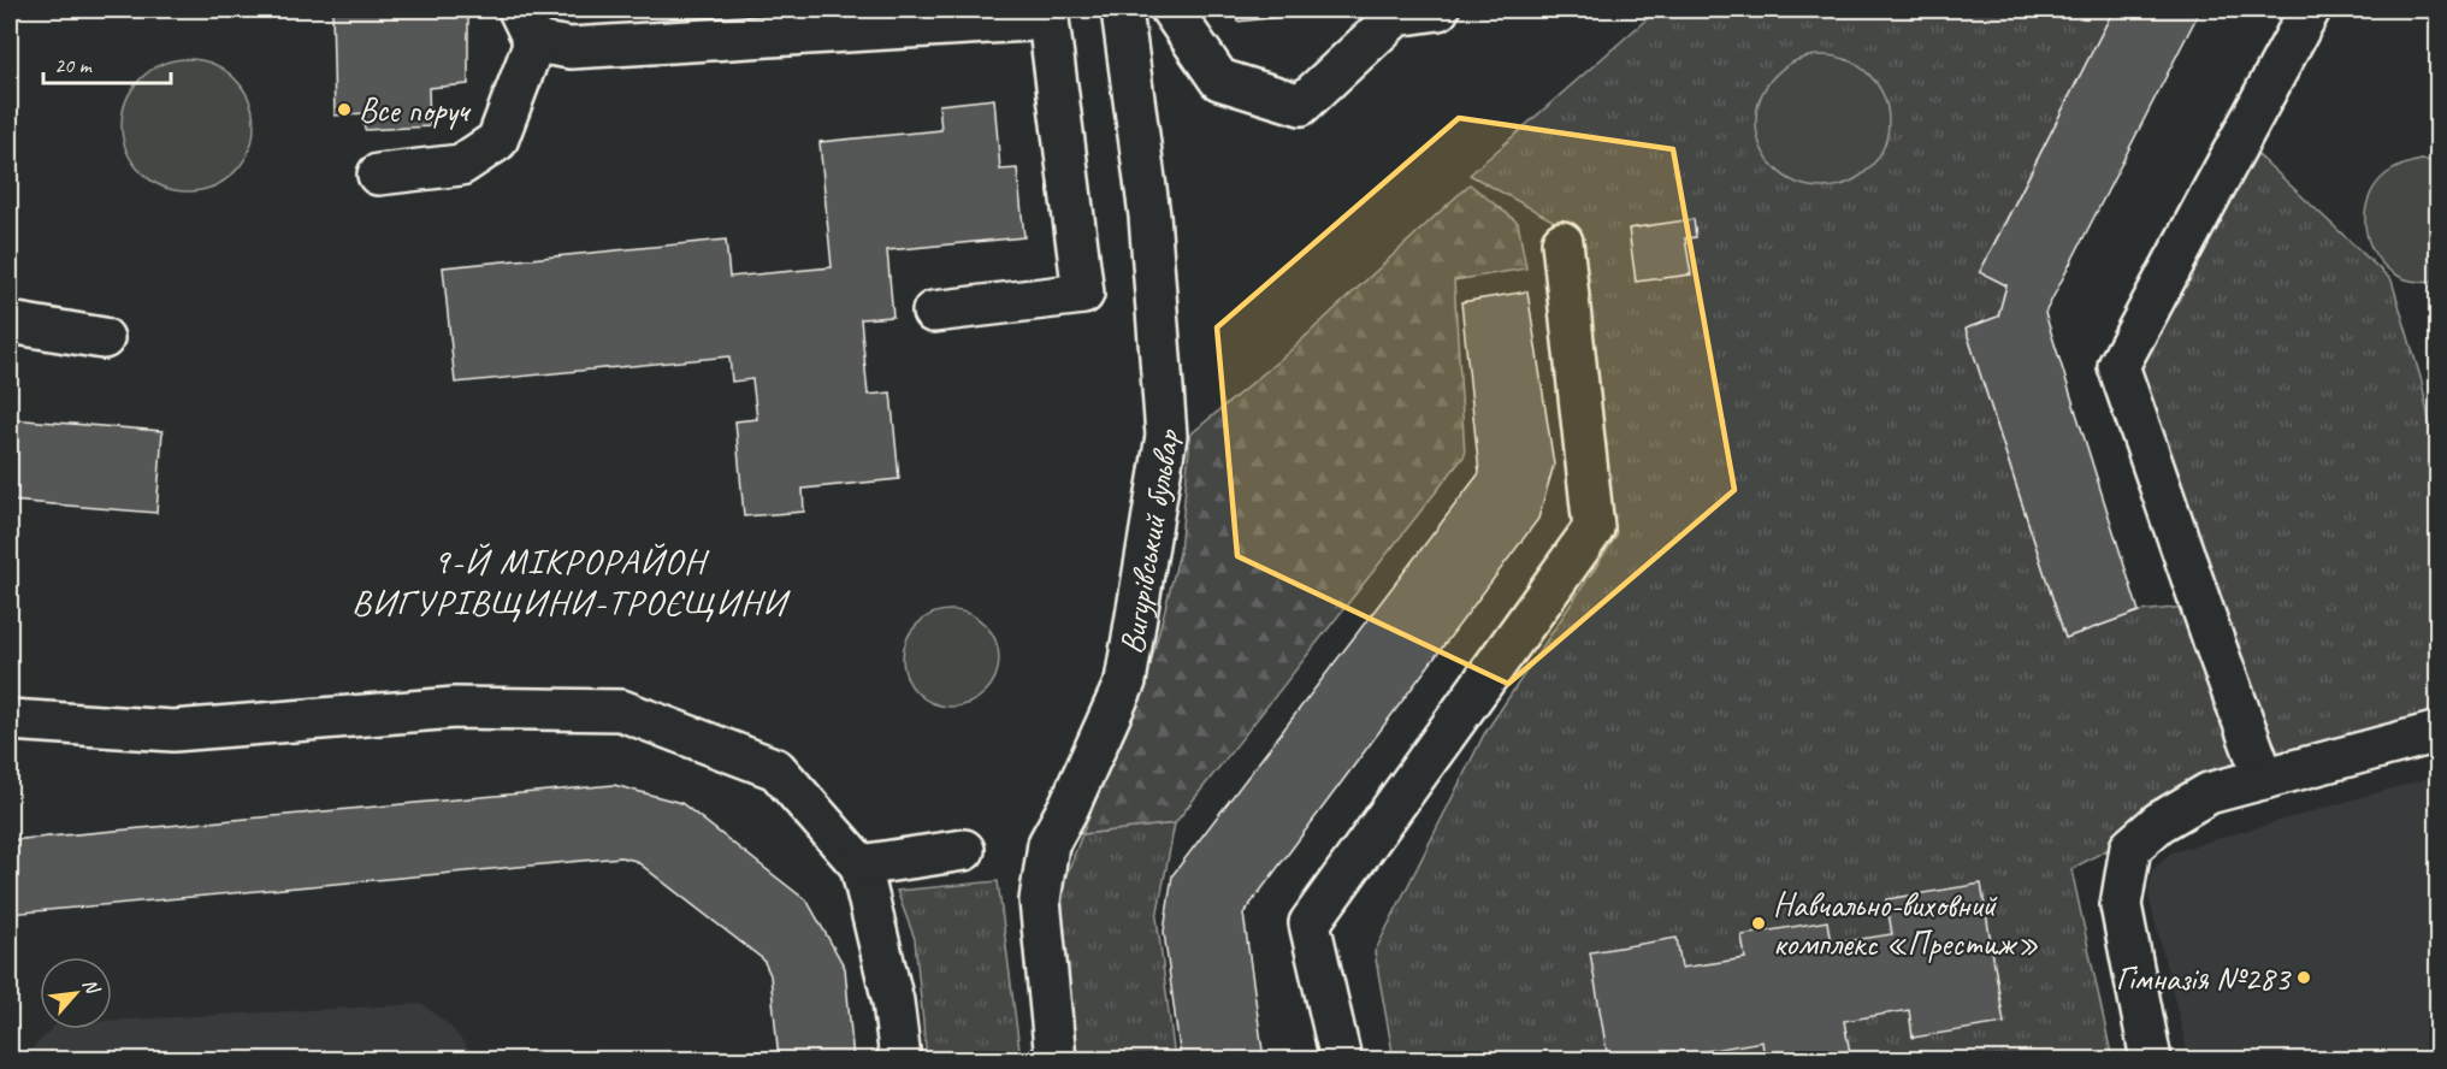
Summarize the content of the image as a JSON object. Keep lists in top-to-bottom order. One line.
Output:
{"streets":{"street":["Вигурівський бульвар"]},"districts":["9-Й МІКРОРАЙОН ВИГУРІВЩИНИ-ТРОЄЩИНИ"],"places":["Все поруч","Навчально-виховний комплекс «Престиж»","Гімназія №283"],"scale_bar":"20 m","north":"top right"}
